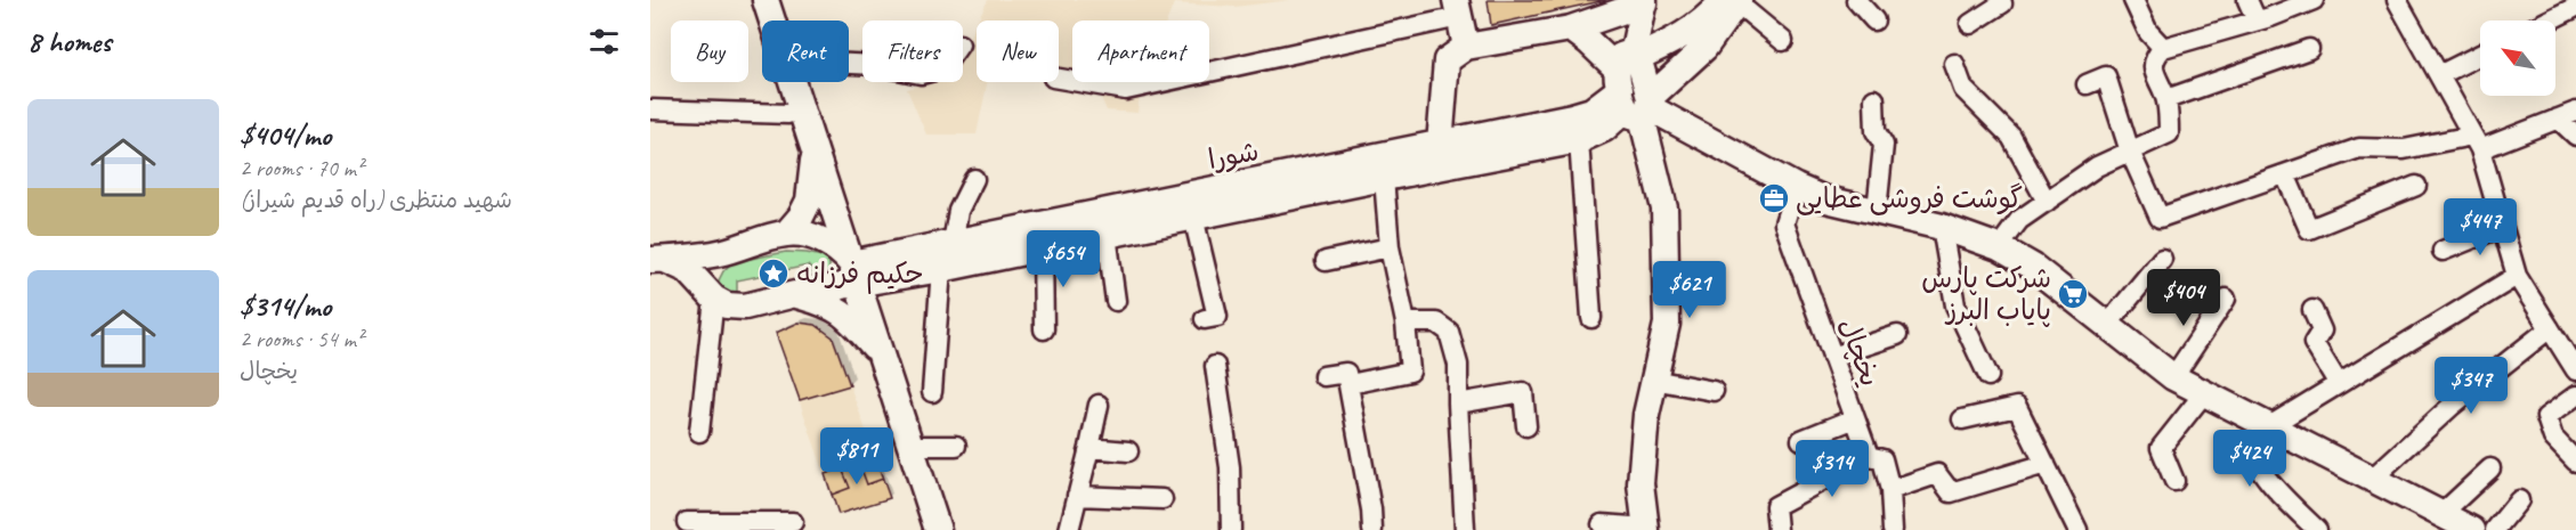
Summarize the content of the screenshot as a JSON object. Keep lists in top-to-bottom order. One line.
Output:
{"streets":{"street":["شورا","یخچال"]},"places":{"office":["گوشت فروشی عطایی"],"place":["حکیم فرزانه"],"supermarket":["شرکت پارس پایاب البرز"]},"north":"top left","page":{"heading":"8 homes","chip":["Buy","Rent","Filters","New","Apartment"],"list":[{"name":"$404/mo","note":"2 rooms · 70 m² · شهید منتظری (راه قدیم شیراز)"},{"name":"$314/mo","note":"2 rooms · 54 m² · یخچال"}],"price":["$447","$654","$621","$404","$347","$811","$424","$314"]}}
